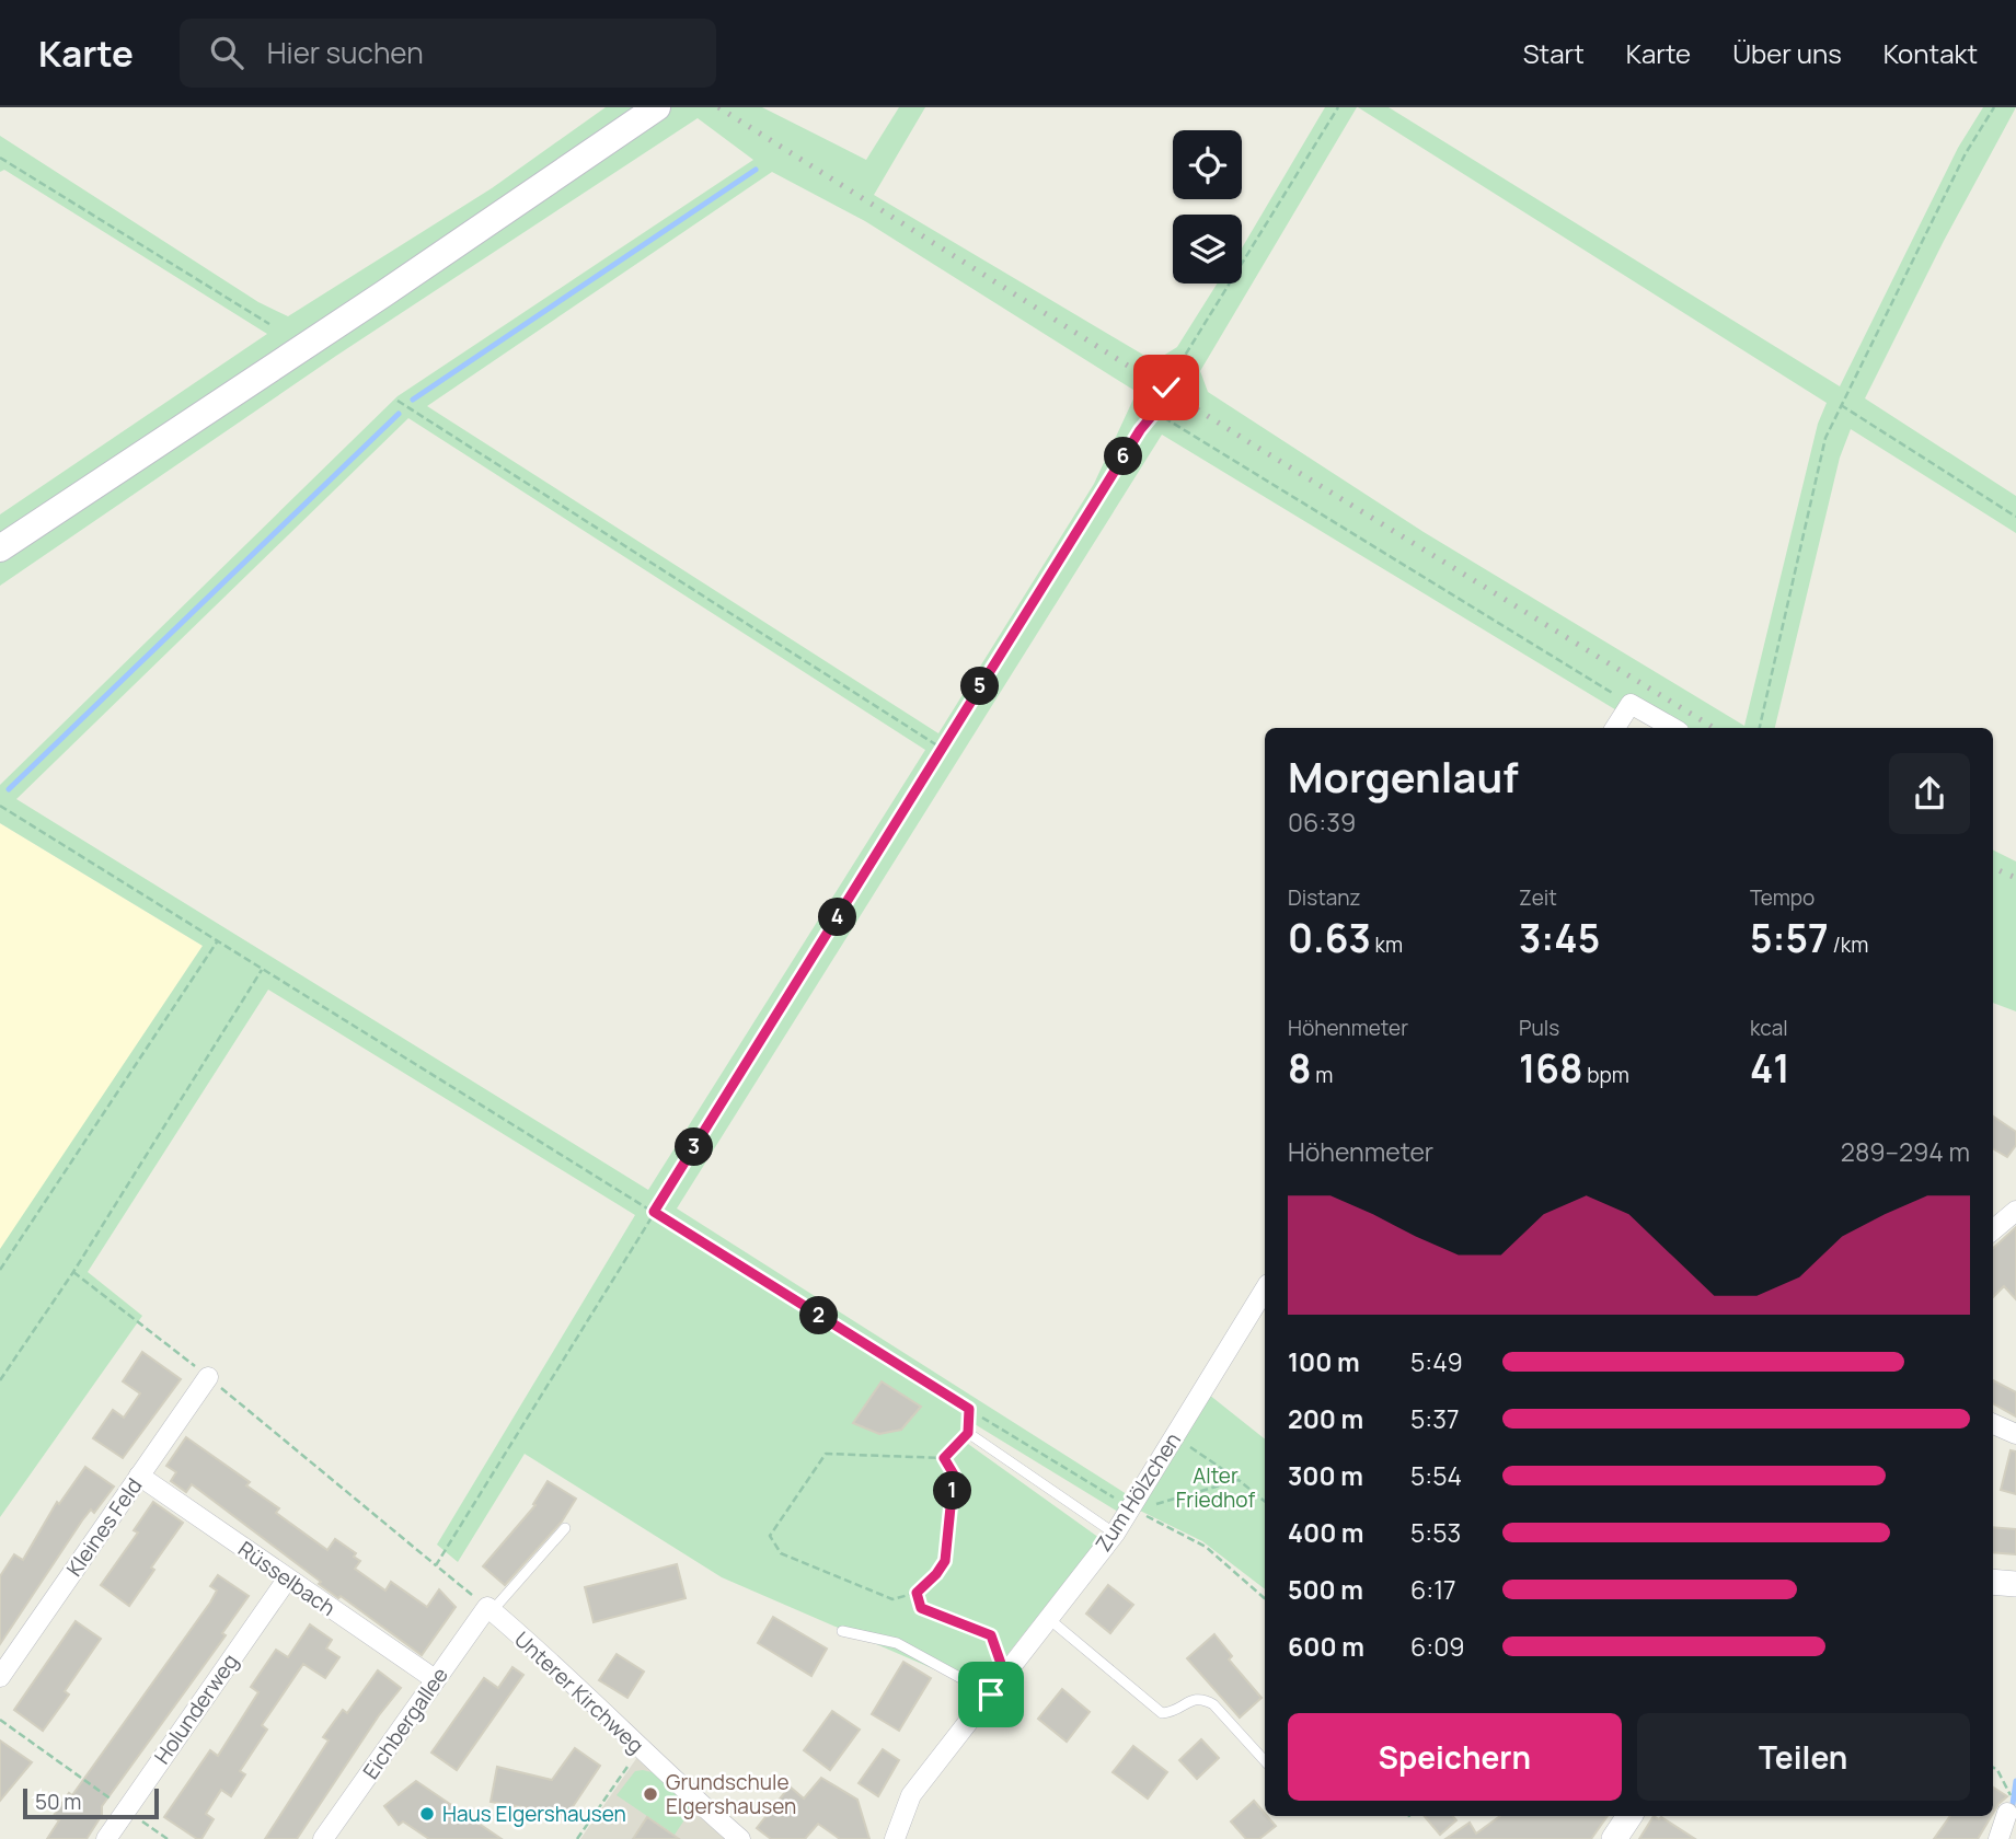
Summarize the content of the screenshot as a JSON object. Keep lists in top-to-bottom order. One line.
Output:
{"streets":{"street":["Zum Hölzchen","Kleines Feld","Rüsselbach","Unterer Kirchweg","Holunderweg","Eichbergallee"]},"crossings":[["Kleines Feld","Rüsselbach"],["Rüsselbach","Holunderweg"],["Rüsselbach","Eichbergallee"],["Unterer Kirchweg","Eichbergallee"]],"parks":["Alter Friedhof"],"places":["Grundschule Elgershausen","Haus Elgershausen"],"scale_bar":"50 m","page":{"header":"Karte","search":"Hier suchen","nav":["Start","Karte","Über uns","Kontakt"],"pins":["6","5","4","3","2","1"],"heading":["Morgenlauf","06:39"],"stats":[["Distanz","0.63 km"],["Zeit","3:45"],["Tempo","5:57 /km"],["Höhenmeter","8 m"],["Puls","168 bpm"],["kcal","41"]],"chart":["Höhenmeter","289–294 m"],"list":[{"name":"100 m","note":"5:49"},{"name":"200 m","note":"5:37"},{"name":"300 m","note":"5:54"},{"name":"400 m","note":"5:53"},{"name":"500 m","note":"6:17"},{"name":"600 m","note":"6:09"}],"buttons":["Speichern","Teilen"],"scale":"50 m"}}
